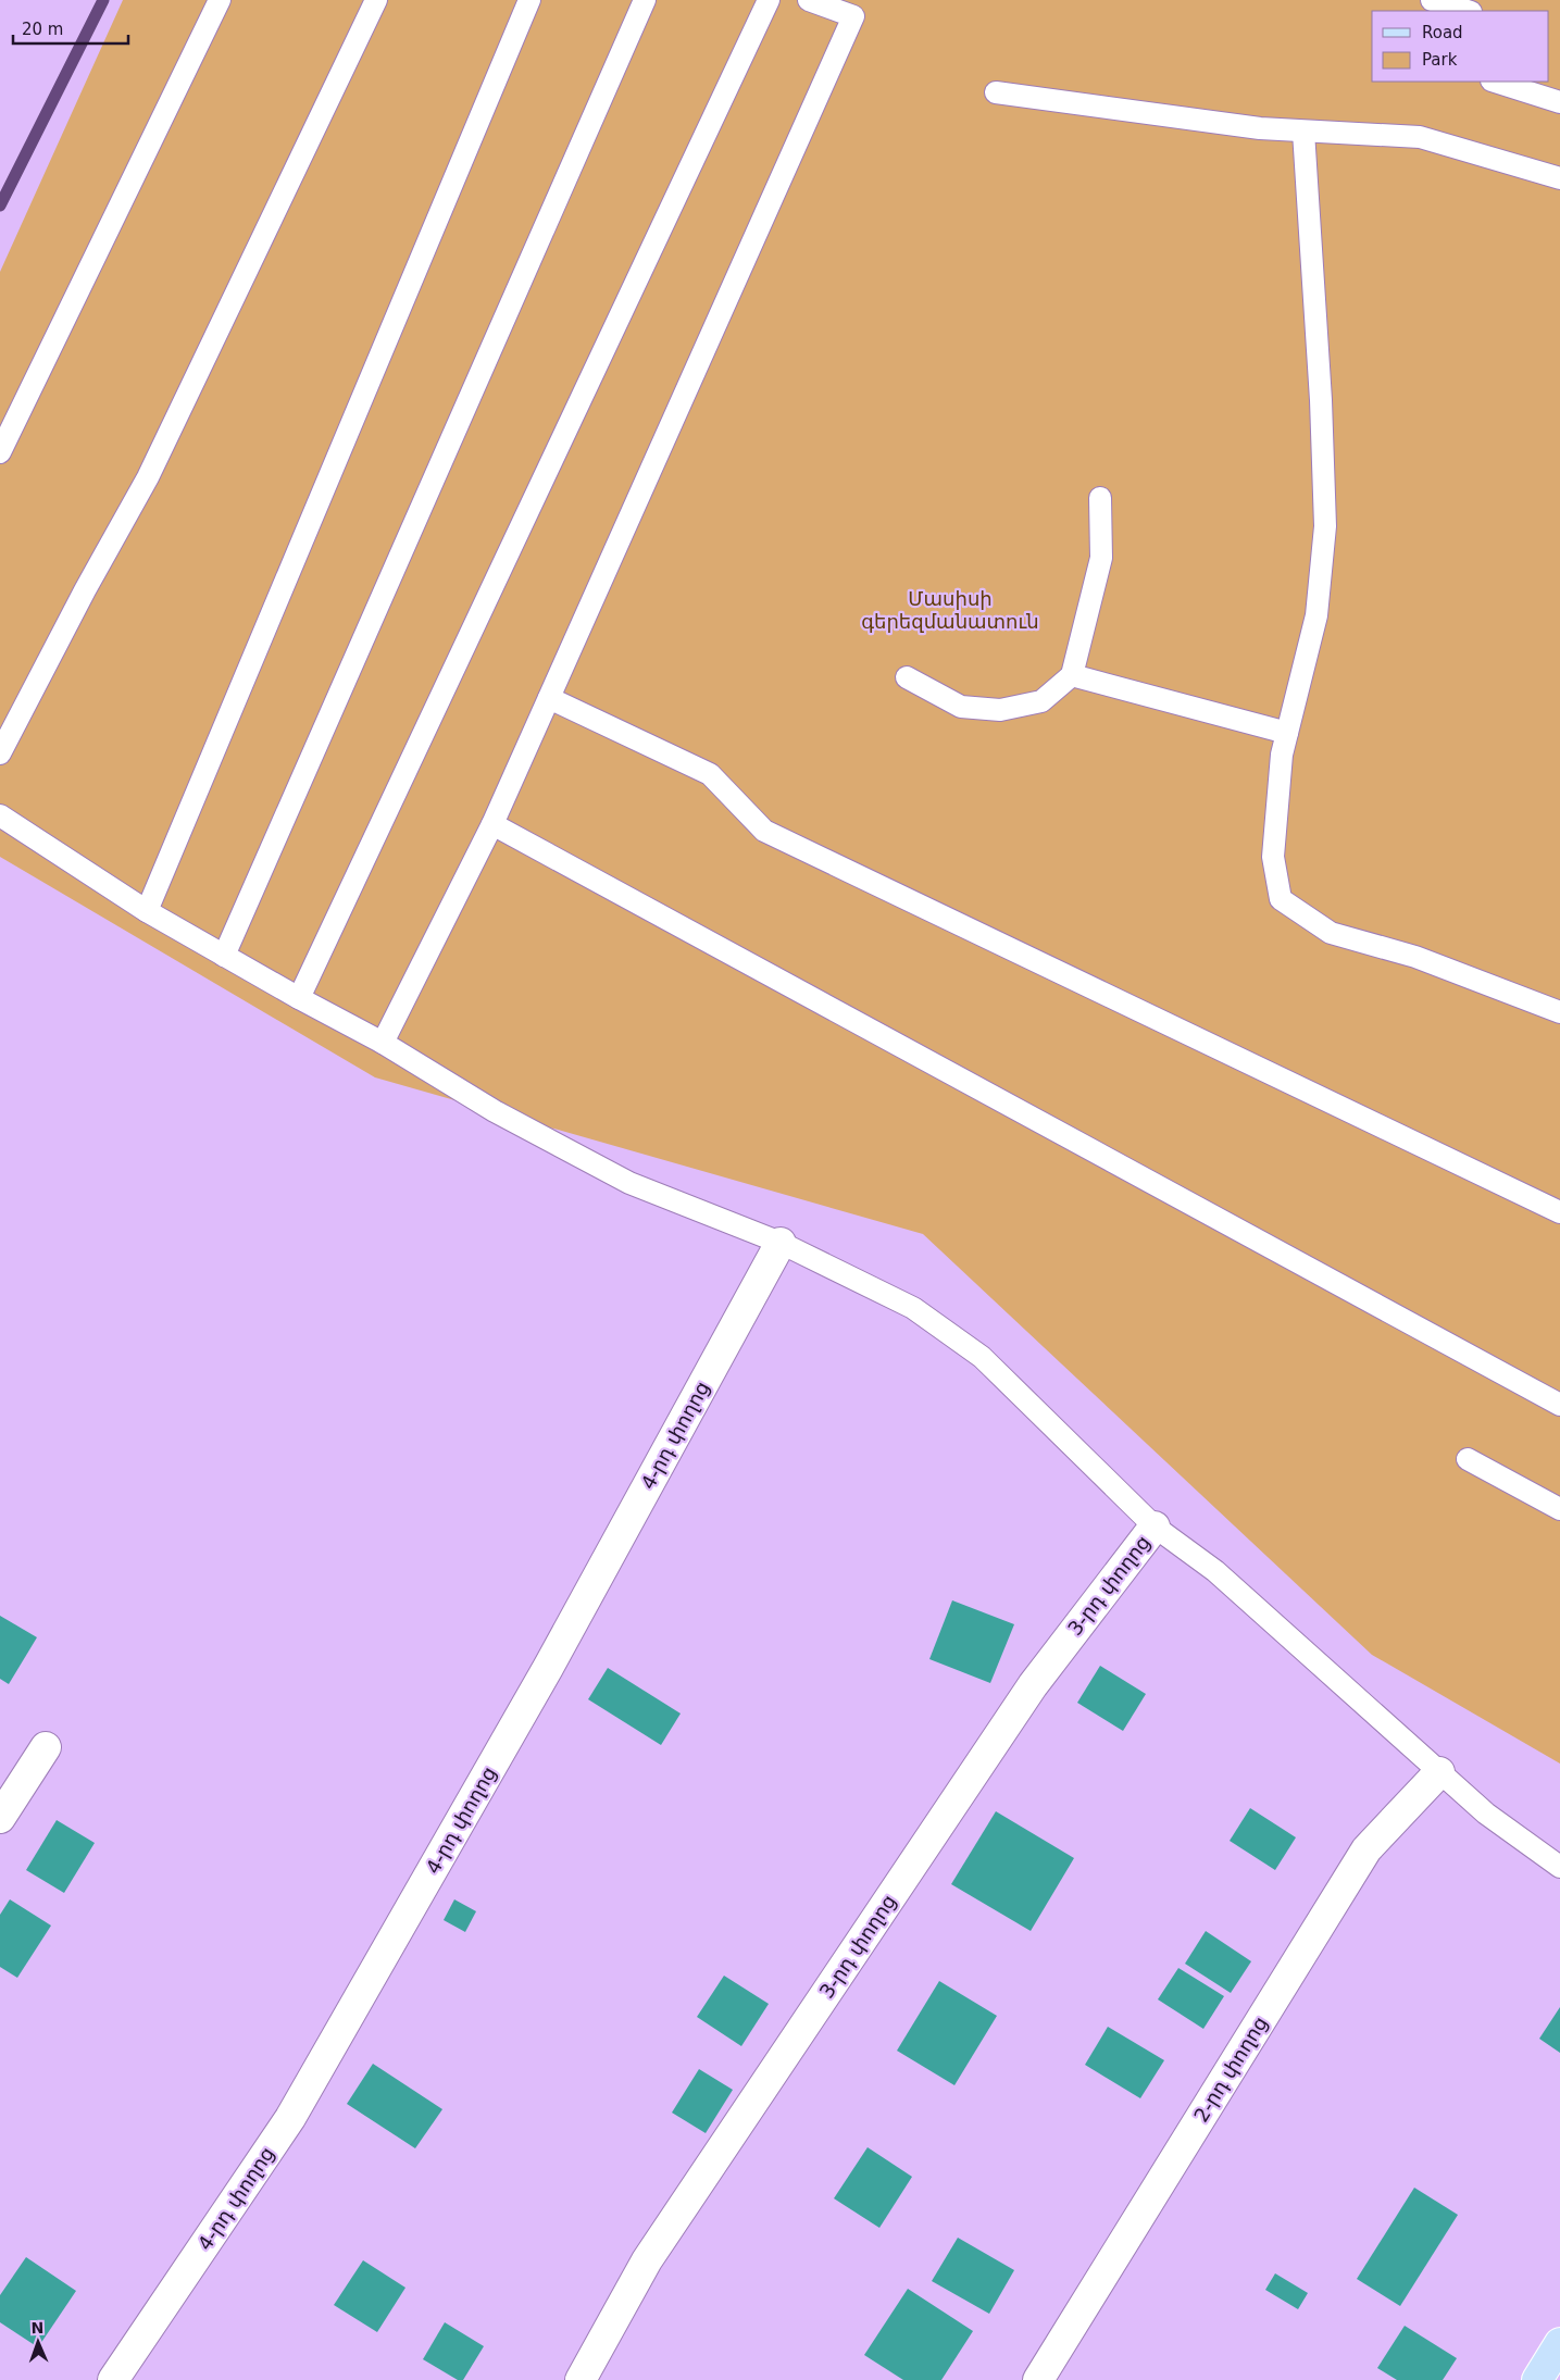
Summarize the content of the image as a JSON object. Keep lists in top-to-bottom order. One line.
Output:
{"streets":{"street":["4-րդ փողոց","3-րդ փողոց","2-րդ փողոց"]},"parks":["Մասիսի գերեզմանատուն"],"legend":["Road","Park"],"scale_bar":"20 m","north":"top"}
